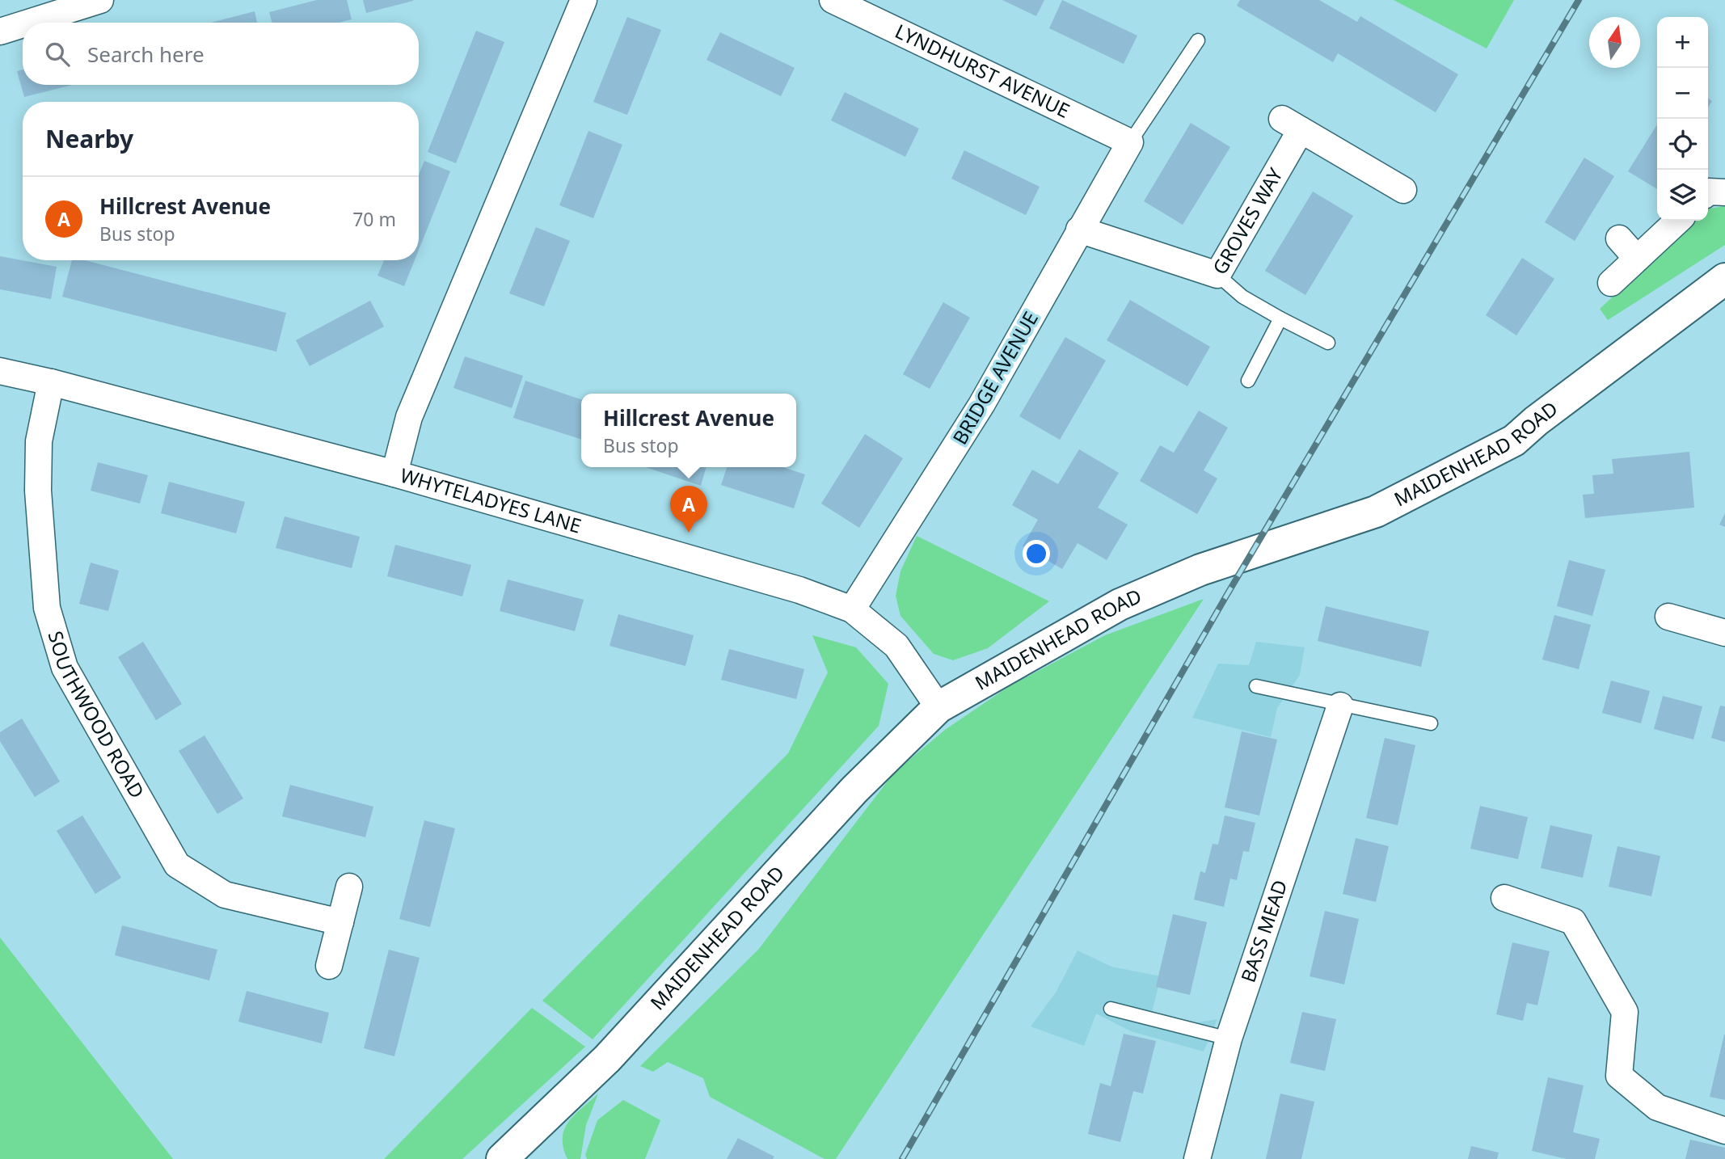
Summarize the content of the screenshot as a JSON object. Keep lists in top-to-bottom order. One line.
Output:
{"streets":{"main road":["MAIDENHEAD ROAD"],"street":["LYNDHURST AVENUE","GROVES WAY","BRIDGE AVENUE","WHYTELADYES LANE","SOUTHWOOD ROAD","BASS MEAD"]},"crossings":[["LYNDHURST AVENUE","BRIDGE AVENUE"],["GROVES WAY","BRIDGE AVENUE"],["BRIDGE AVENUE","WHYTELADYES LANE"],["MAIDENHEAD ROAD","WHYTELADYES LANE"],["WHYTELADYES LANE","SOUTHWOOD ROAD"]],"north":"top","page":{"map_buttons":["+","−"],"search":"Search here","heading":"Nearby","list":[{"mark":"A","name":"Hillcrest Avenue","note":"Bus stop","value":"70 m"}],"popup":["Hillcrest Avenue","Bus stop"],"pins":"A"}}
